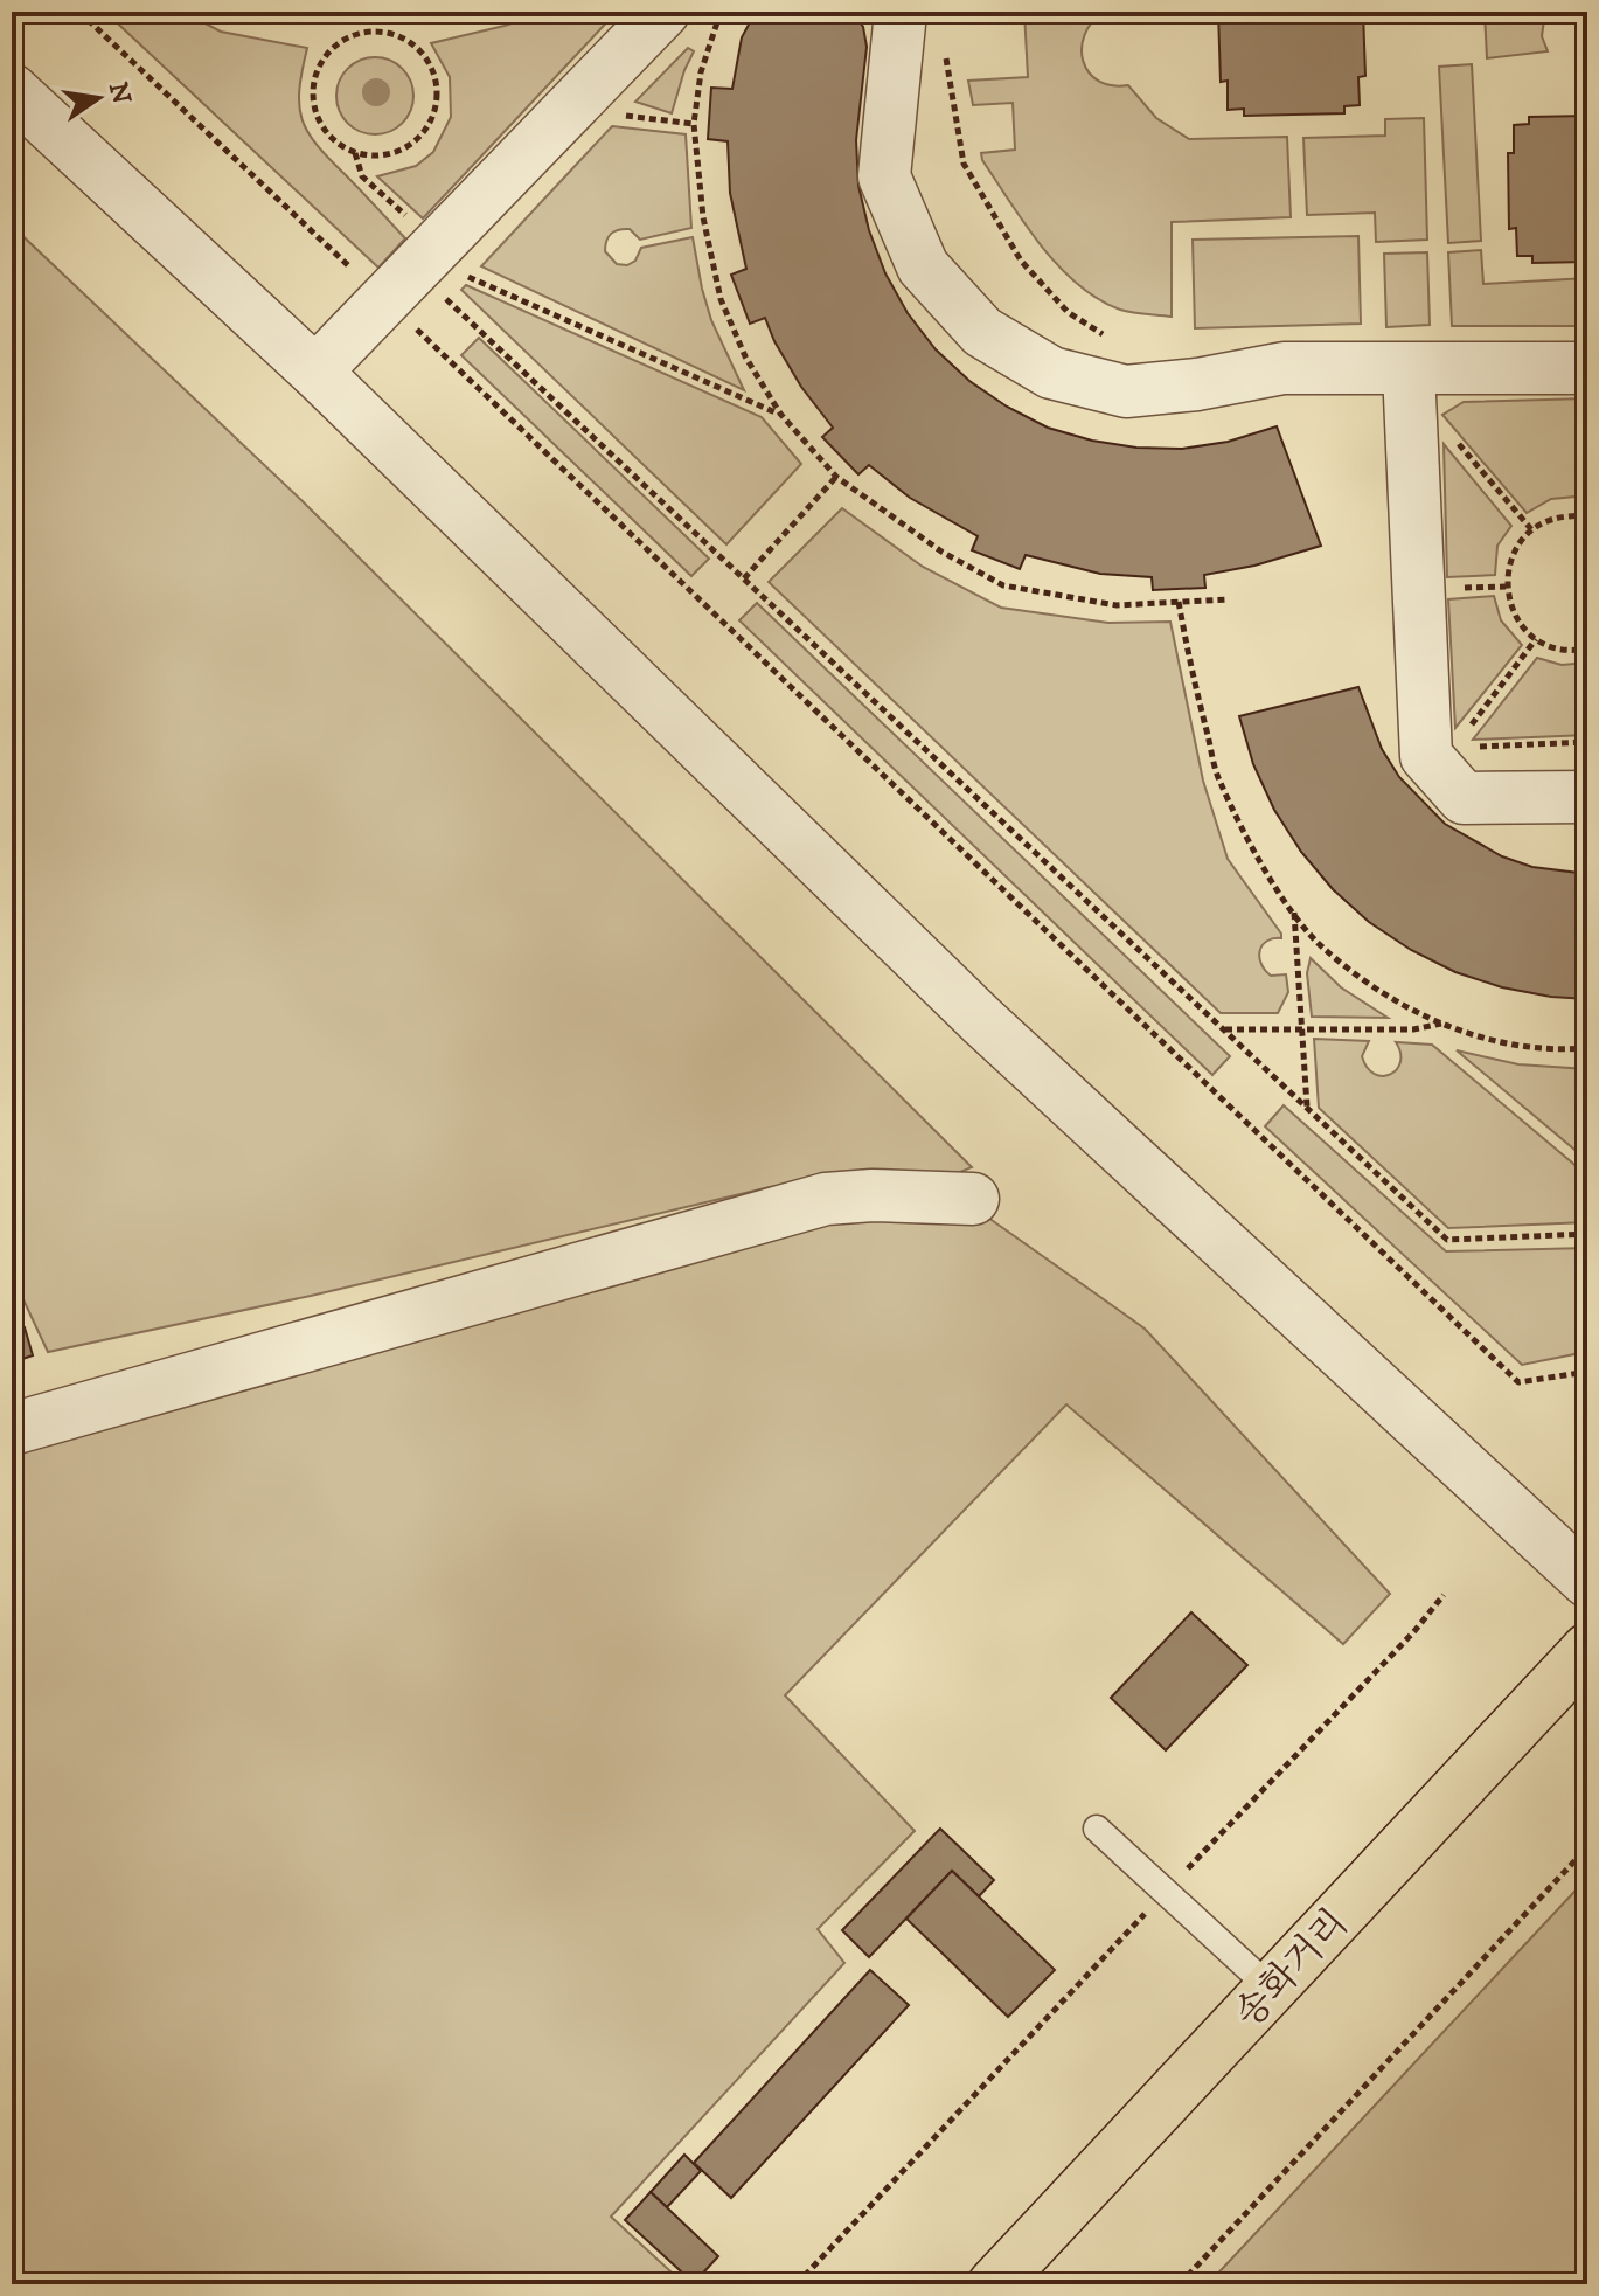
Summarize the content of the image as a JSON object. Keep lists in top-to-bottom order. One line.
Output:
{"streets":{"main road":["송화거리"]},"north":"right"}
